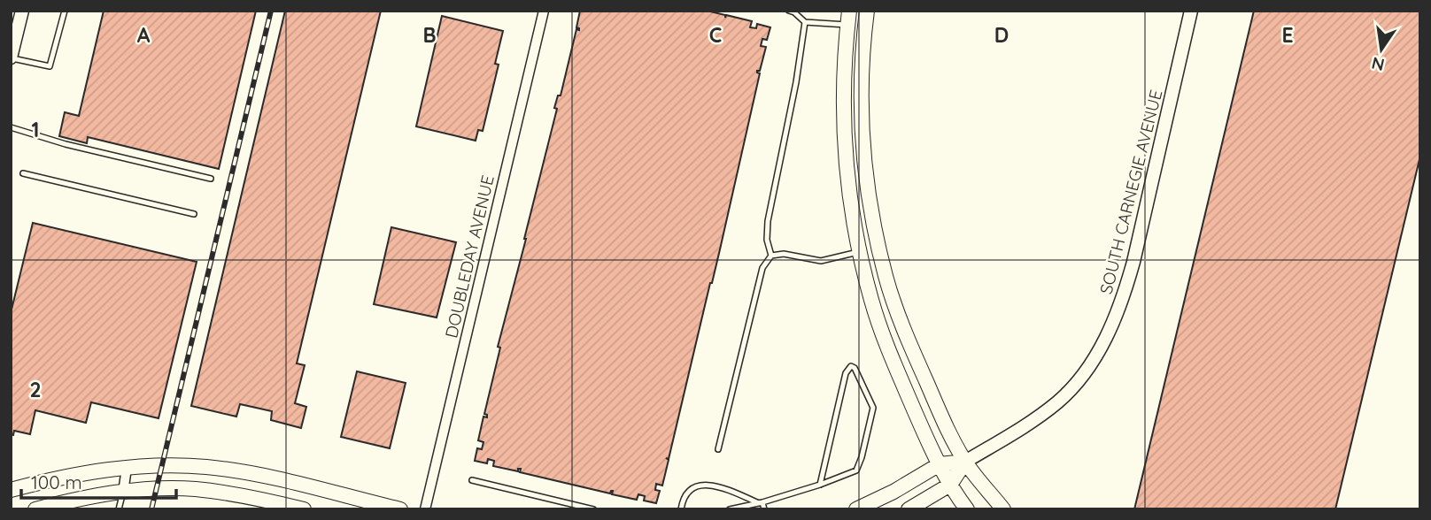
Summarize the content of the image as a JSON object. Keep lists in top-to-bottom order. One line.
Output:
{"streets":{"street":["SOUTH CARNEGIE AVENUE","DOUBLEDAY AVENUE"]},"scale_bar":"100 m","north":"bottom","grid":{"columns":["A","B","C","D","E"],"rows":["1","2"]}}
